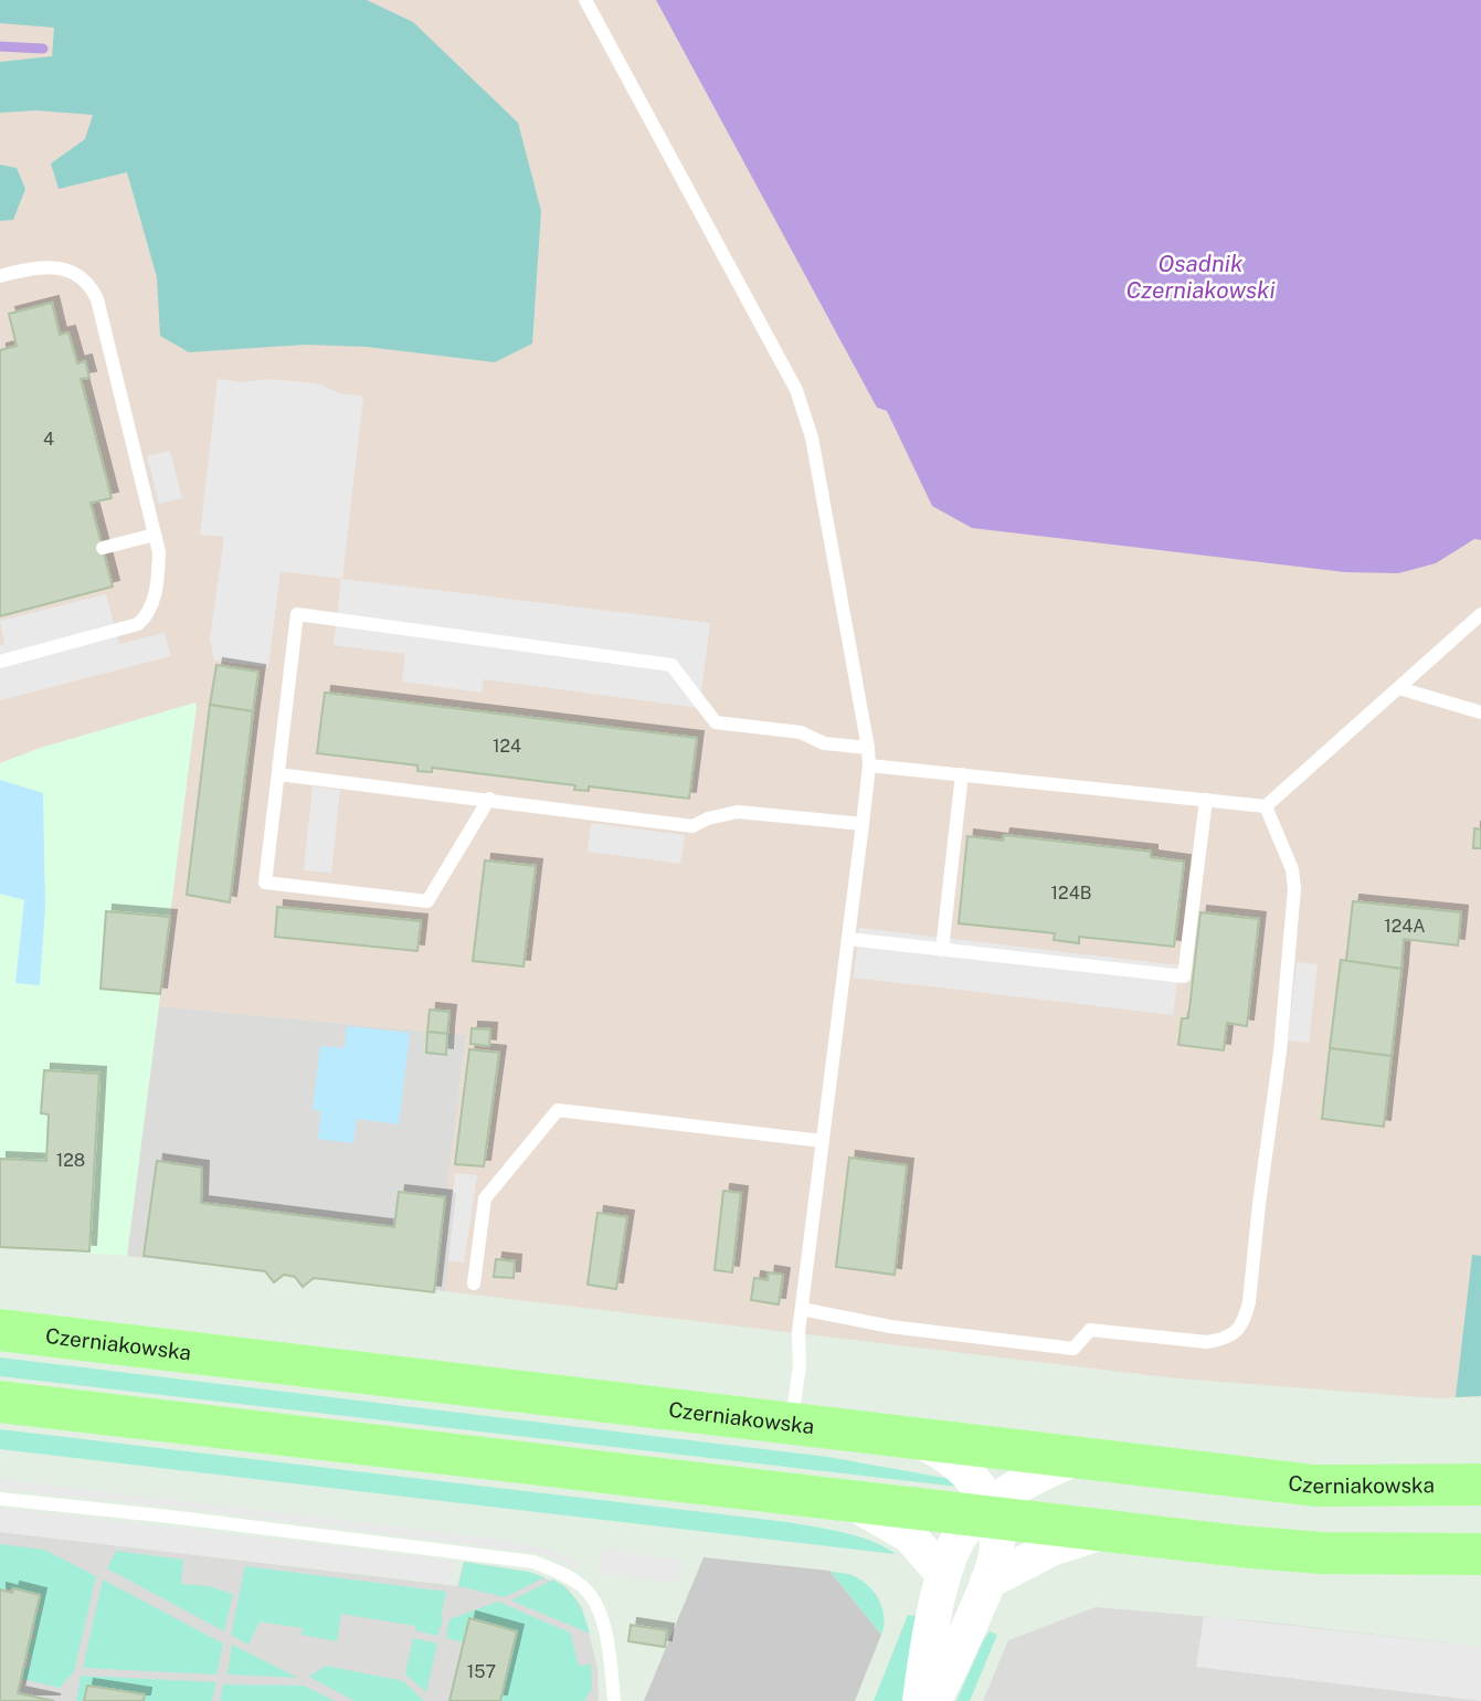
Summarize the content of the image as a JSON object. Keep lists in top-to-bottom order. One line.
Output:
{"streets":{"main road":["Czerniakowska"]},"water":["Osadnik Czerniakowski"],"house_numbers":["4","124","124B","124A","128","157"]}
